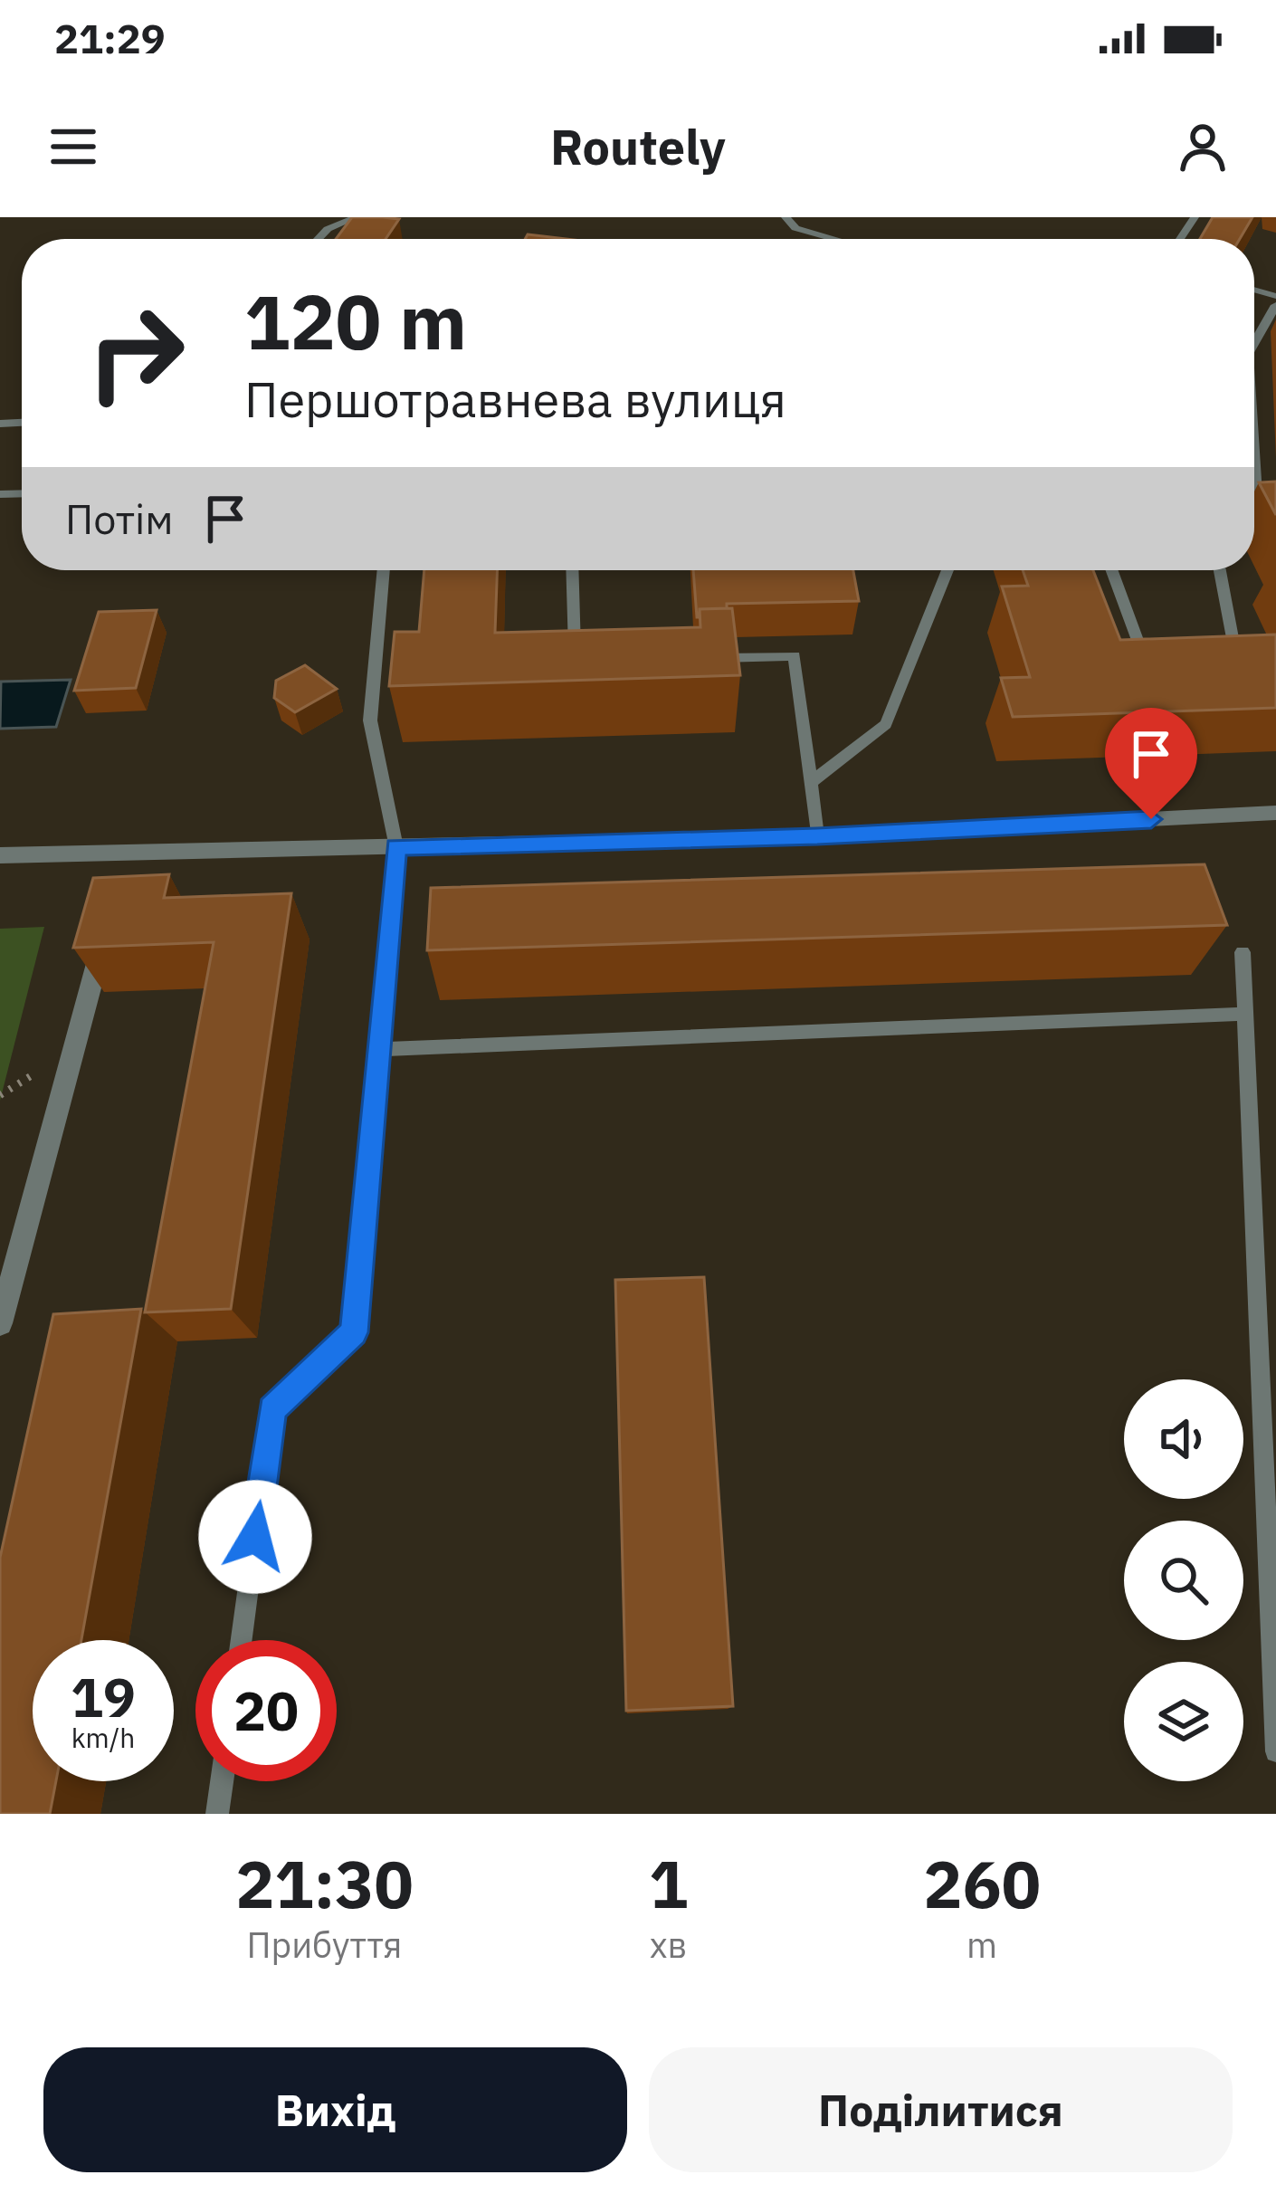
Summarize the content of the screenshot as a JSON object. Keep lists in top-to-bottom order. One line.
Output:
{"page":{"status":"21:29","header":"Routely","turn":["120 m","Першотравнева вулиця"],"then":"Потім","speed":"19 km/h","limit":"20","eta":["21:30","Прибуття","1","хв","260","m"],"buttons":["Вихід","Поділитися"]}}
